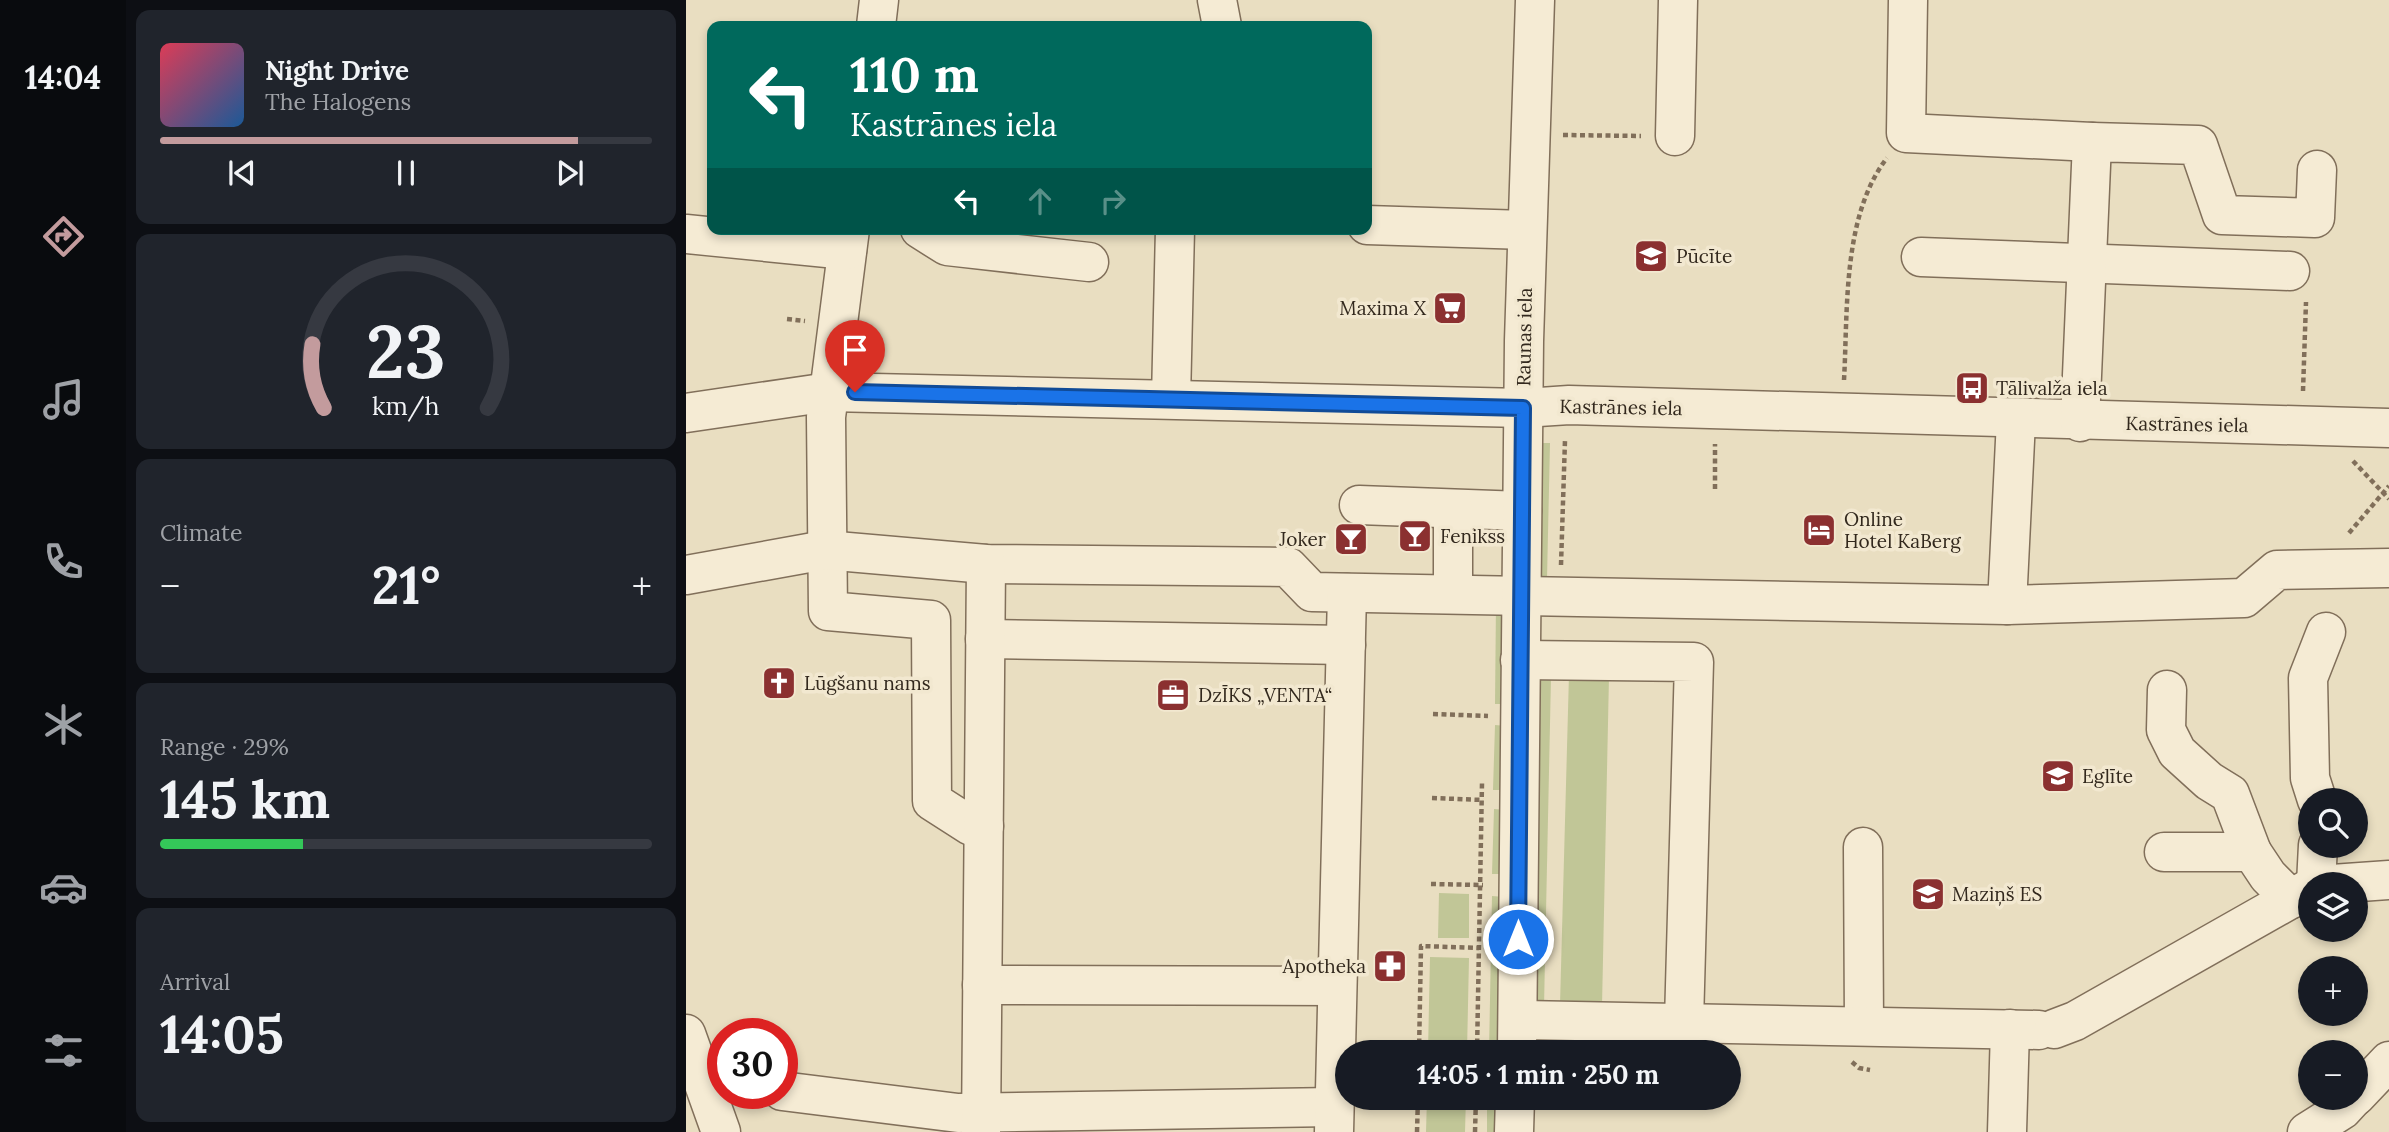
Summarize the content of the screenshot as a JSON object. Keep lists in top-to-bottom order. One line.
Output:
{"streets":{"street":["Raunas iela","Kastrānes iela"]},"crossings":[["Raunas iela","Kastrānes iela"]],"places":{"school or university":["Pūcīte","Eglīte","Maziņš ES"],"supermarket":["Maxima X"],"bus stop":["Tālivalža iela"],"hotel":["Online Hotel KaBerg"],"bar":["Fenikss","Joker"],"church":["Lūgšanu nams"],"office":["DzĪKS „VENTA“"],"pharmacy":["Apotheka"]},"page":{"tabs":"14:04","turn":["110 m","Kastrānes iela"],"song":["Night Drive","The Halogens"],"tile":["Climate",["Range · 29%","145 km"],["Arrival","14:05"]],"heat":["−","21°","+"],"map_buttons":["+","−"],"limit":"30","trip":"14:05 · 1 min · 250 m","gauge":["23","km/h"]}}
